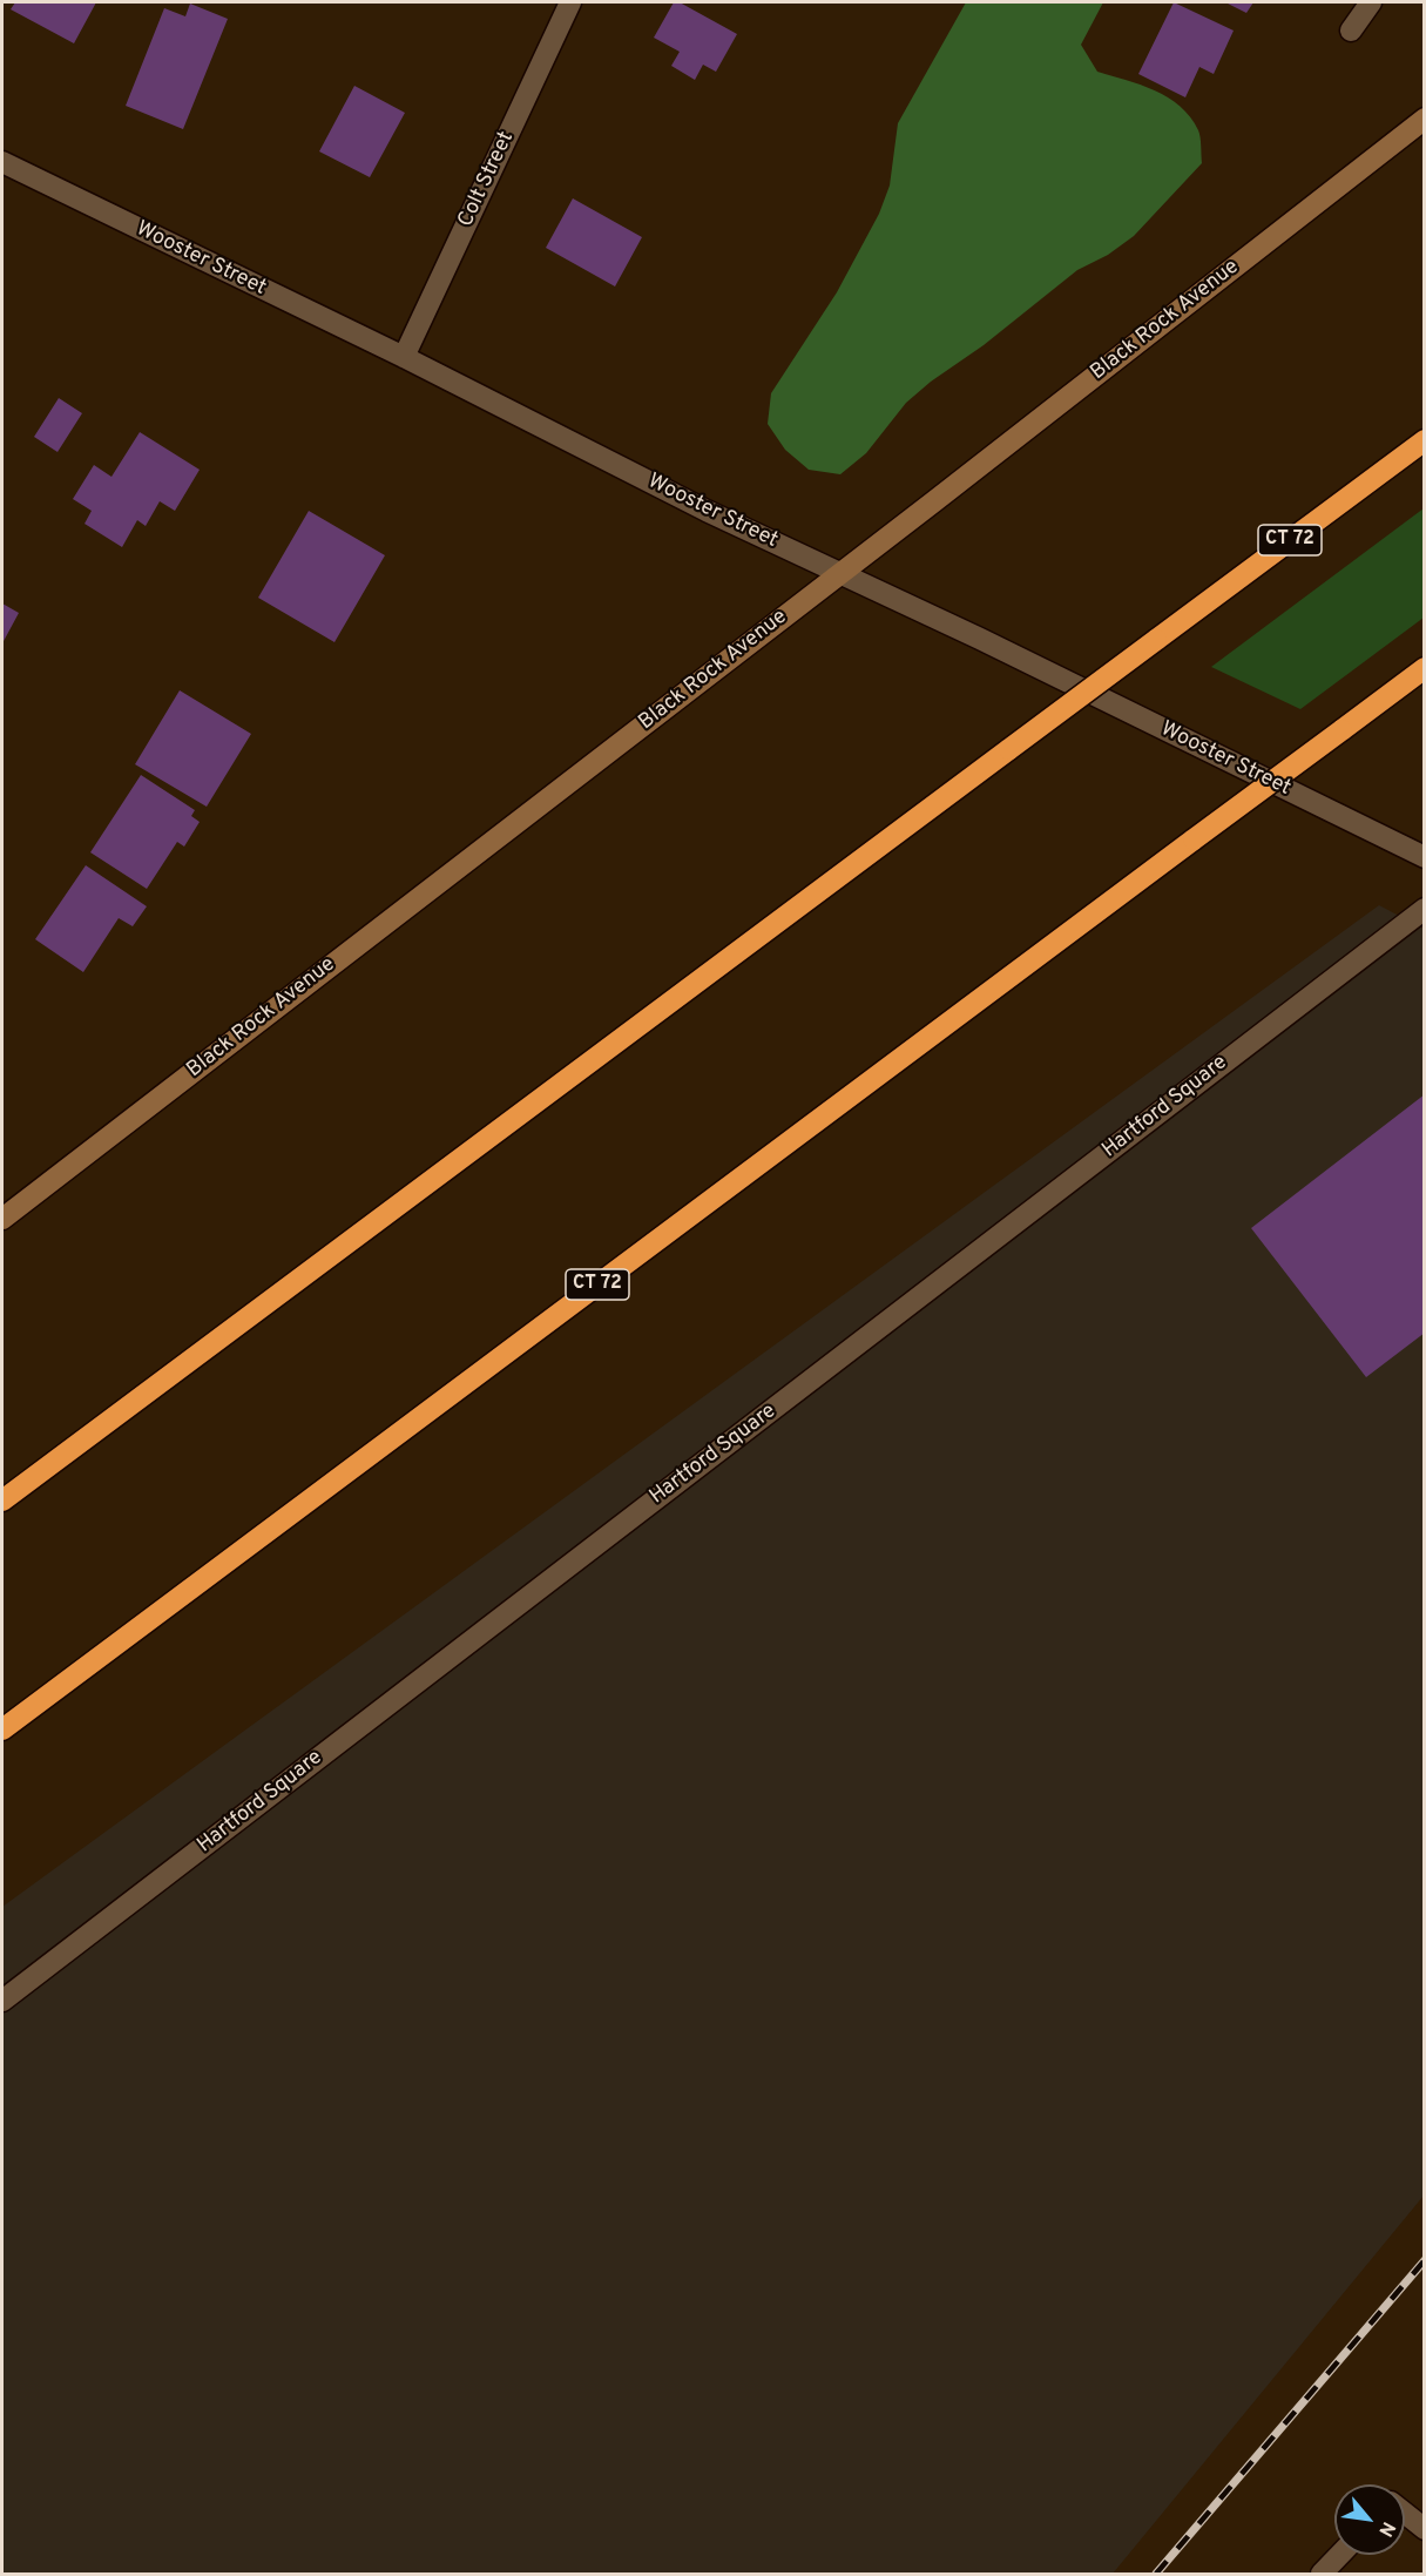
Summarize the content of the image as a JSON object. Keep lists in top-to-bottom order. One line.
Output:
{"streets":{"highway":["CT 72"],"street":["Colt Street","Wooster Street","Black Rock Avenue","Hartford Square"]},"crossings":[["Colt Street","Wooster Street"],["Wooster Street","Black Rock Avenue"]],"north":"bottom right"}
